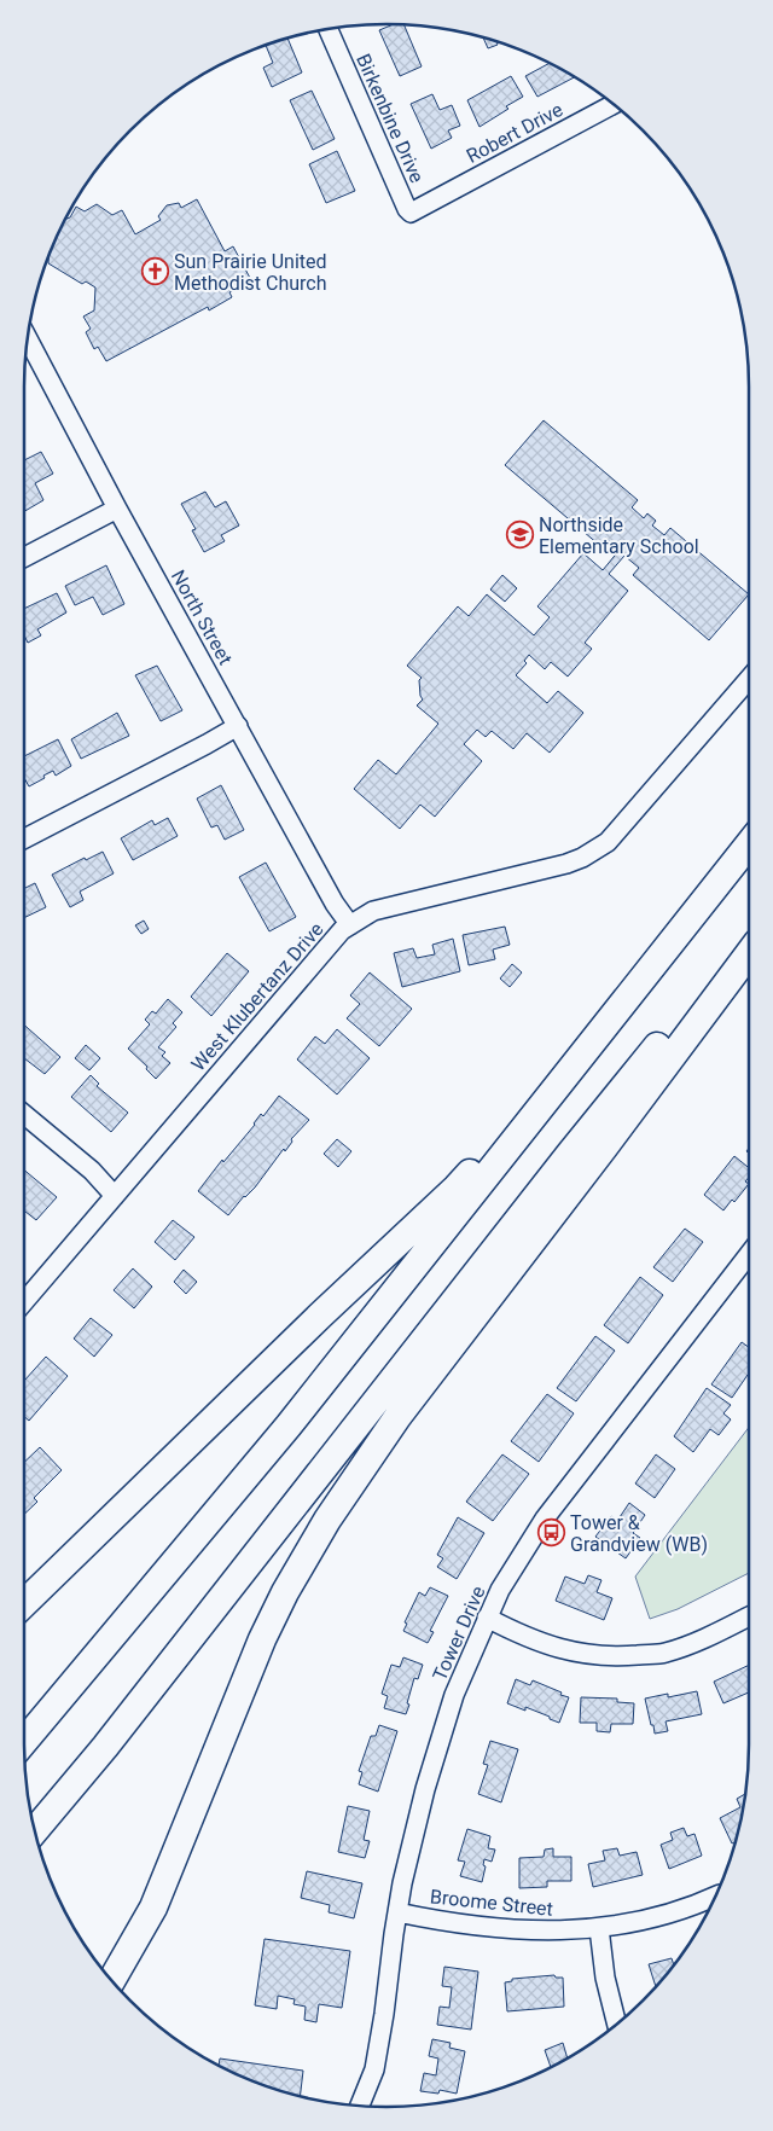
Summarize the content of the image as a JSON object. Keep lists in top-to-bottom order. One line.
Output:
{"streets":{"street":["Birkenbine Drive","Robert Drive","North Street","West Klubertanz Drive","Tower Drive","Broome Street"]},"crossings":[["Birkenbine Drive","Robert Drive"],["North Street","West Klubertanz Drive"],["Tower Drive","Broome Street"]],"places":{"church":["Sun Prairie United Methodist Church"],"school or university":["Northside Elementary School"],"bus stop":["Tower & Grandview (WB)"]}}
